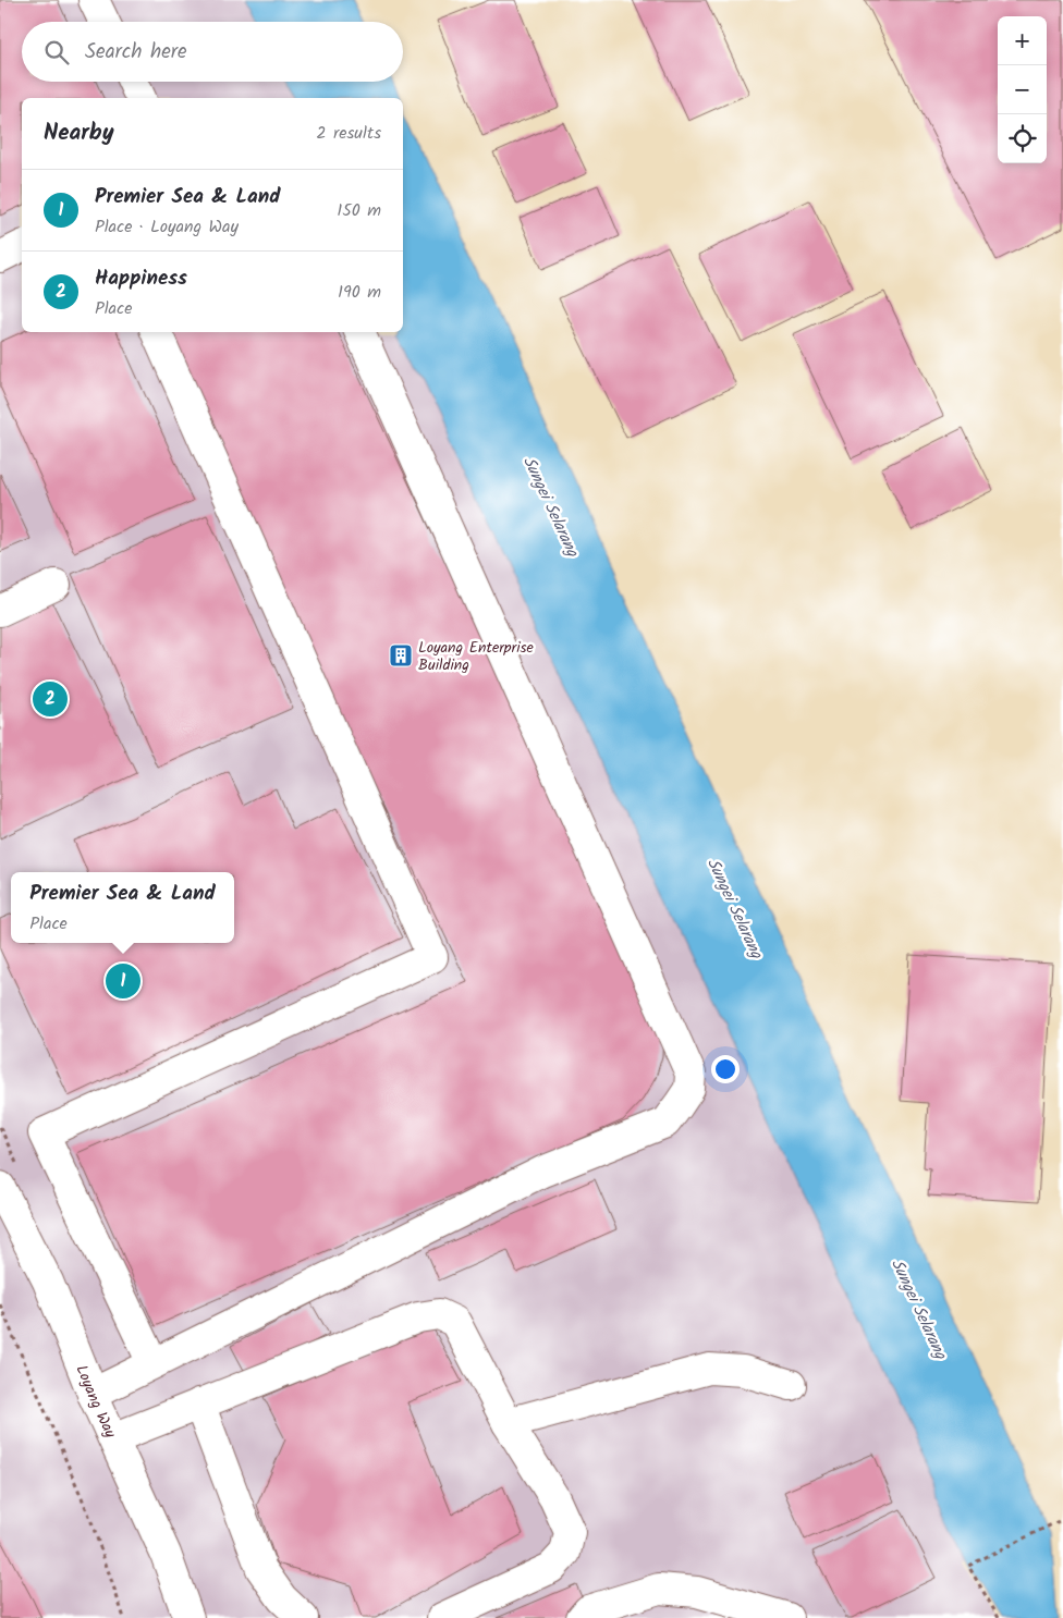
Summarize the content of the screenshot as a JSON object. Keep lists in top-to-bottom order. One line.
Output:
{"streets":{"street":["Loyang Way"]},"water":["Sungei Selarang"],"places":{"building":["Loyang Enterprise Building"]},"page":{"map_buttons":["+","−"],"search":"Search here","heading":["Nearby","2 results"],"list":[{"mark":"1","name":"Premier Sea & Land","note":"Place · Loyang Way","value":"150 m"},{"mark":"2","name":"Happiness","note":"Place","value":"190 m"}],"pins":["2","1"],"popup":["Premier Sea & Land","Place"]}}
